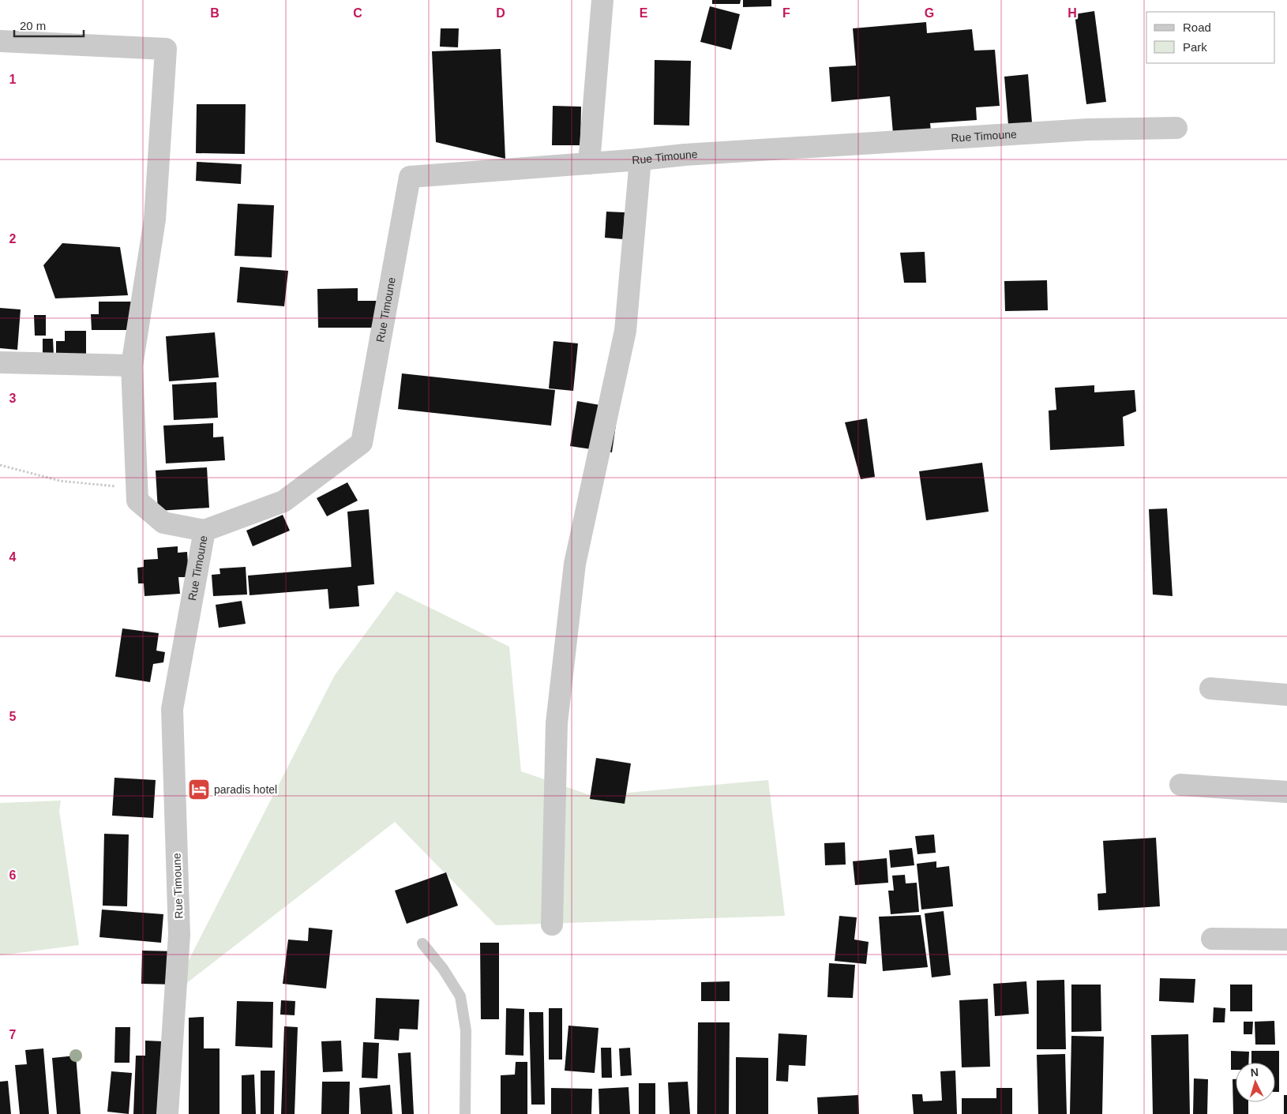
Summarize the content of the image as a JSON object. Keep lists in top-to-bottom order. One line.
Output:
{"streets":{"street":["Rue Timoune"]},"places":{"hotel":["paradis hotel"]},"legend":["Road","Park"],"scale_bar":"20 m","north":"top","grid":{"columns":["B","C","D","E","F","G","H"],"rows":["1","2","3","4","5","6","7"]}}
